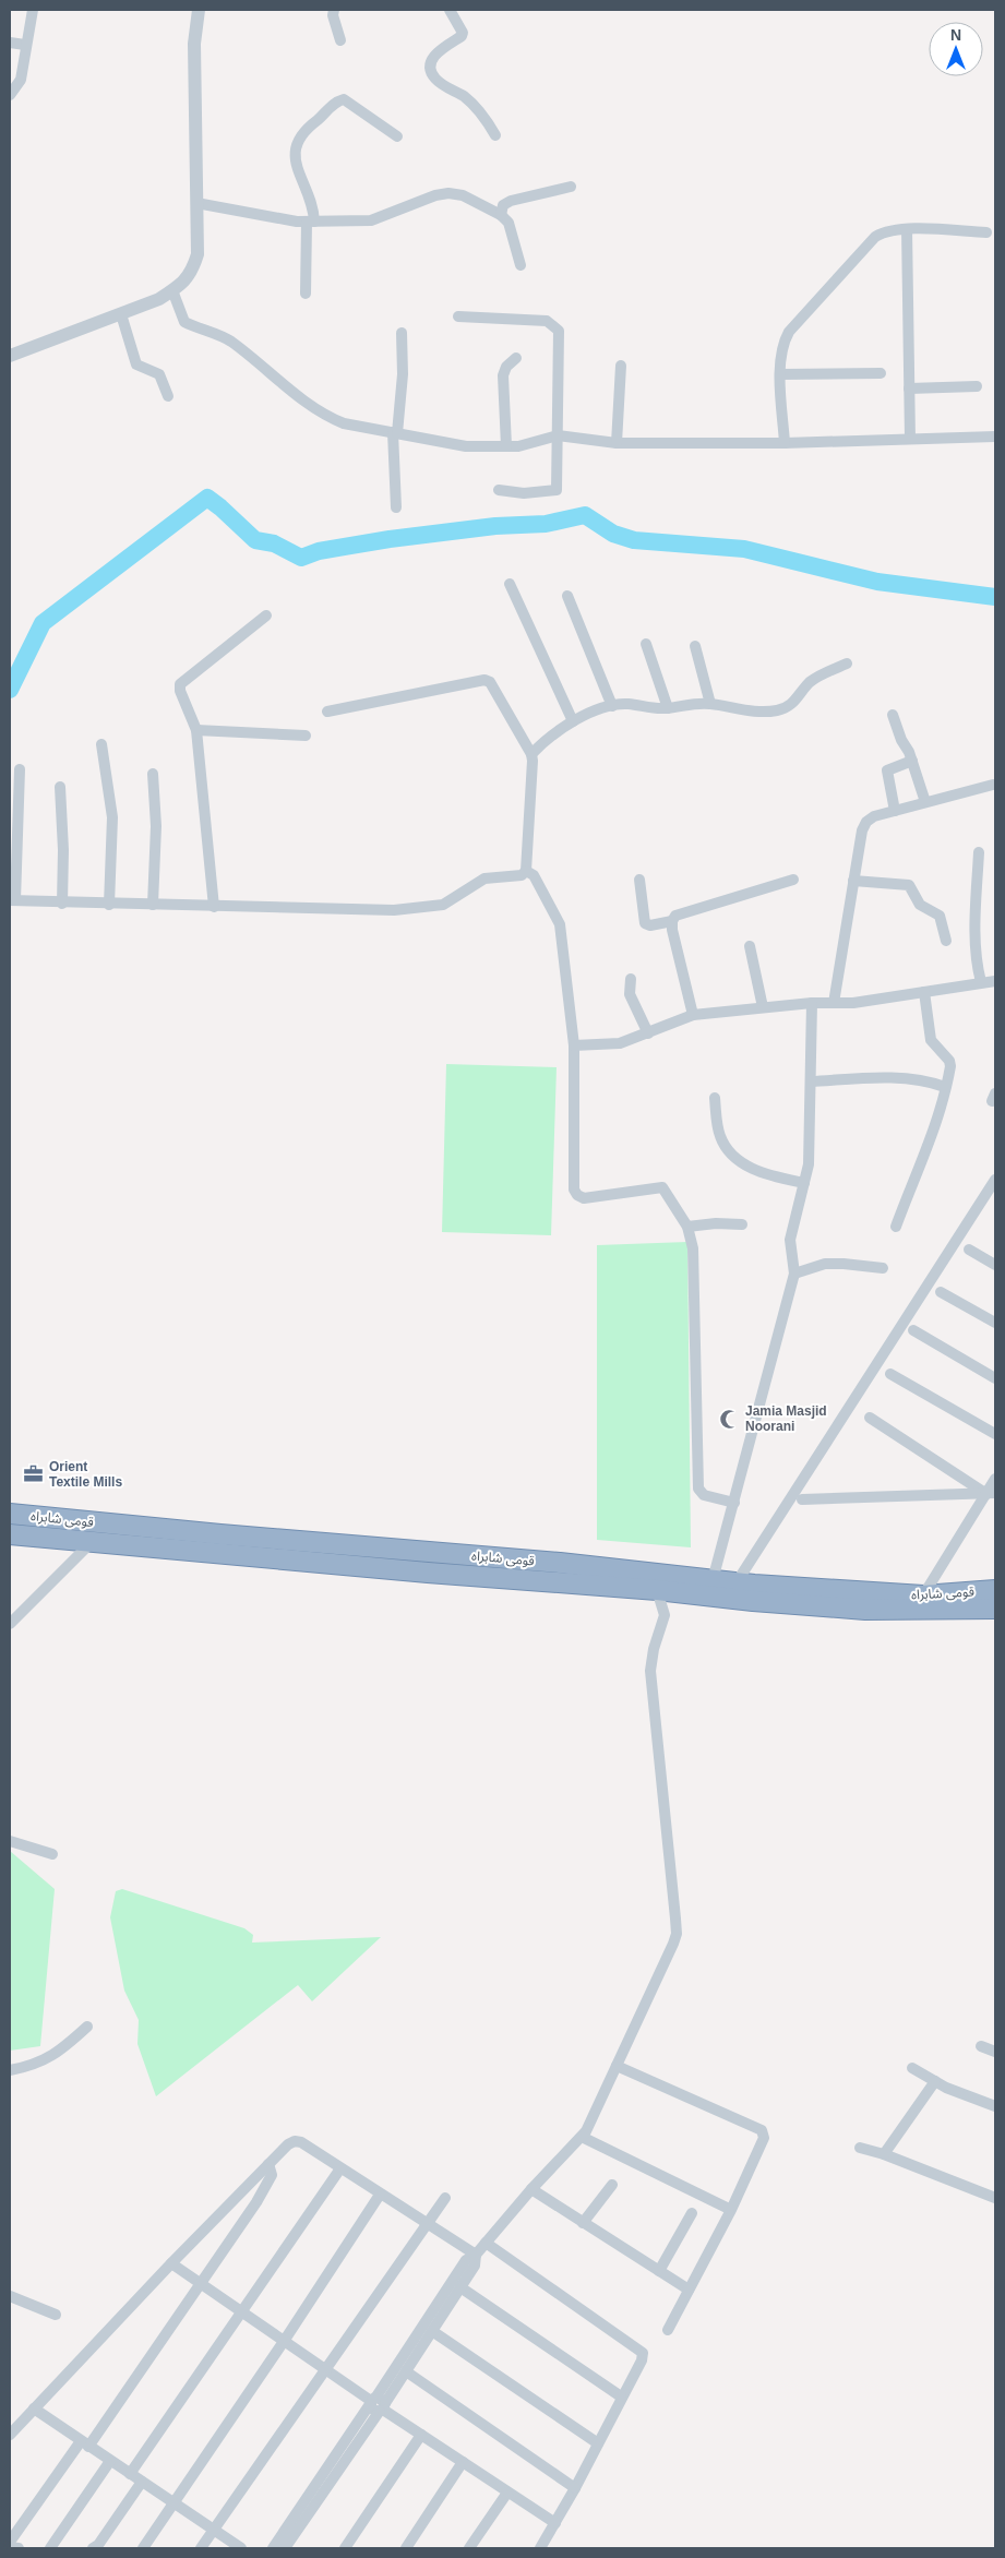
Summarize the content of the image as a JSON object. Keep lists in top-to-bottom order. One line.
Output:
{"streets":{"highway":["قومی شاہراہ"]},"places":{"mosque":["Jamia Masjid Noorani"],"office":["Orient Textile Mills"]},"north":"top"}
